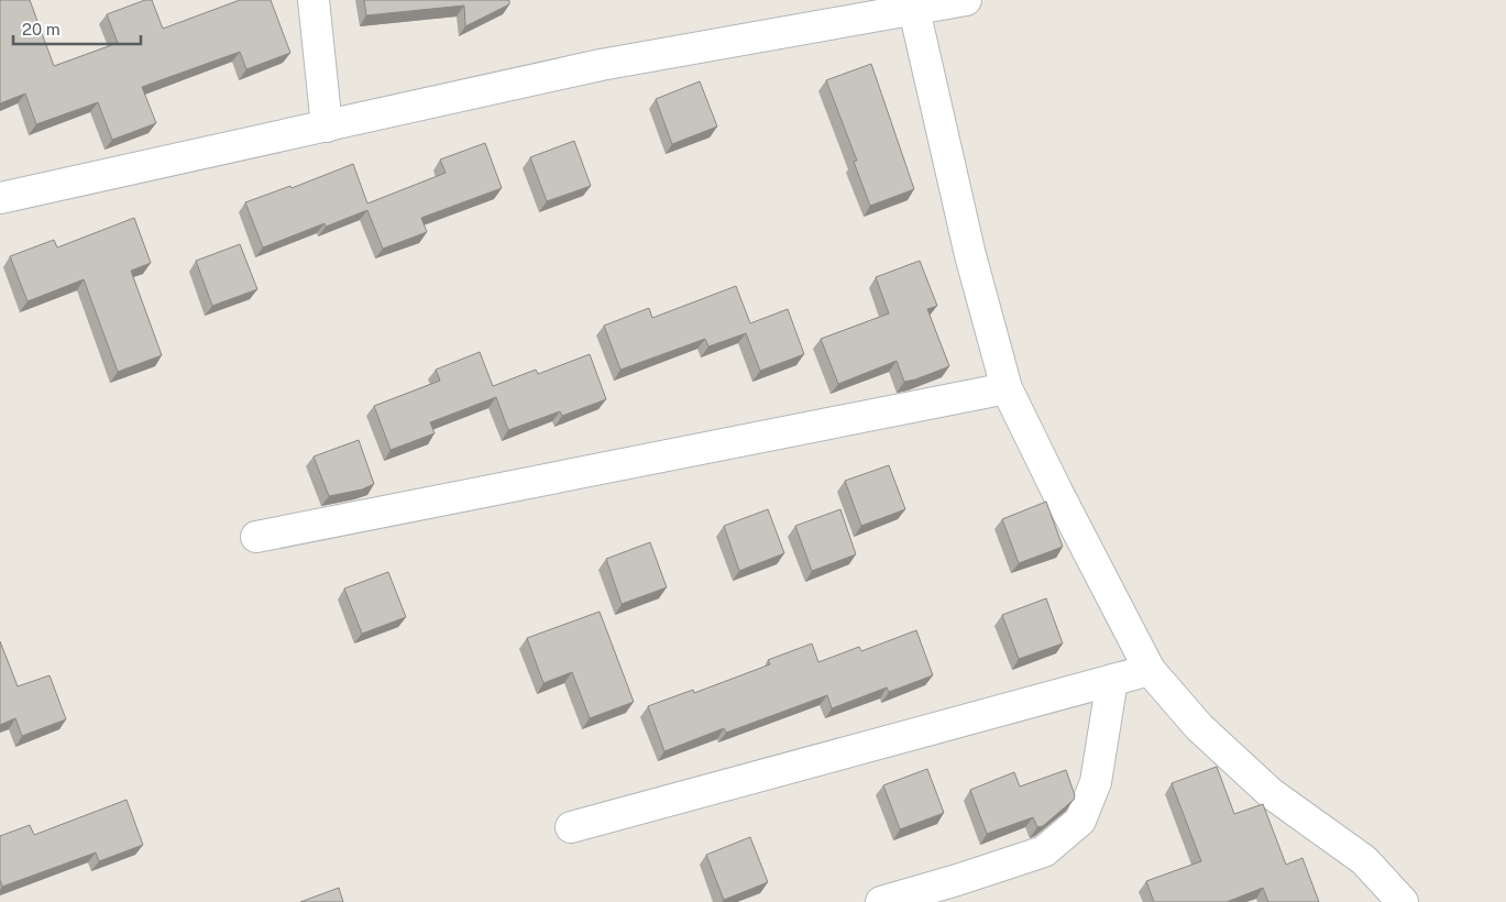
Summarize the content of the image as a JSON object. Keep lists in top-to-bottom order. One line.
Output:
{"scale_bar":"20 m"}
